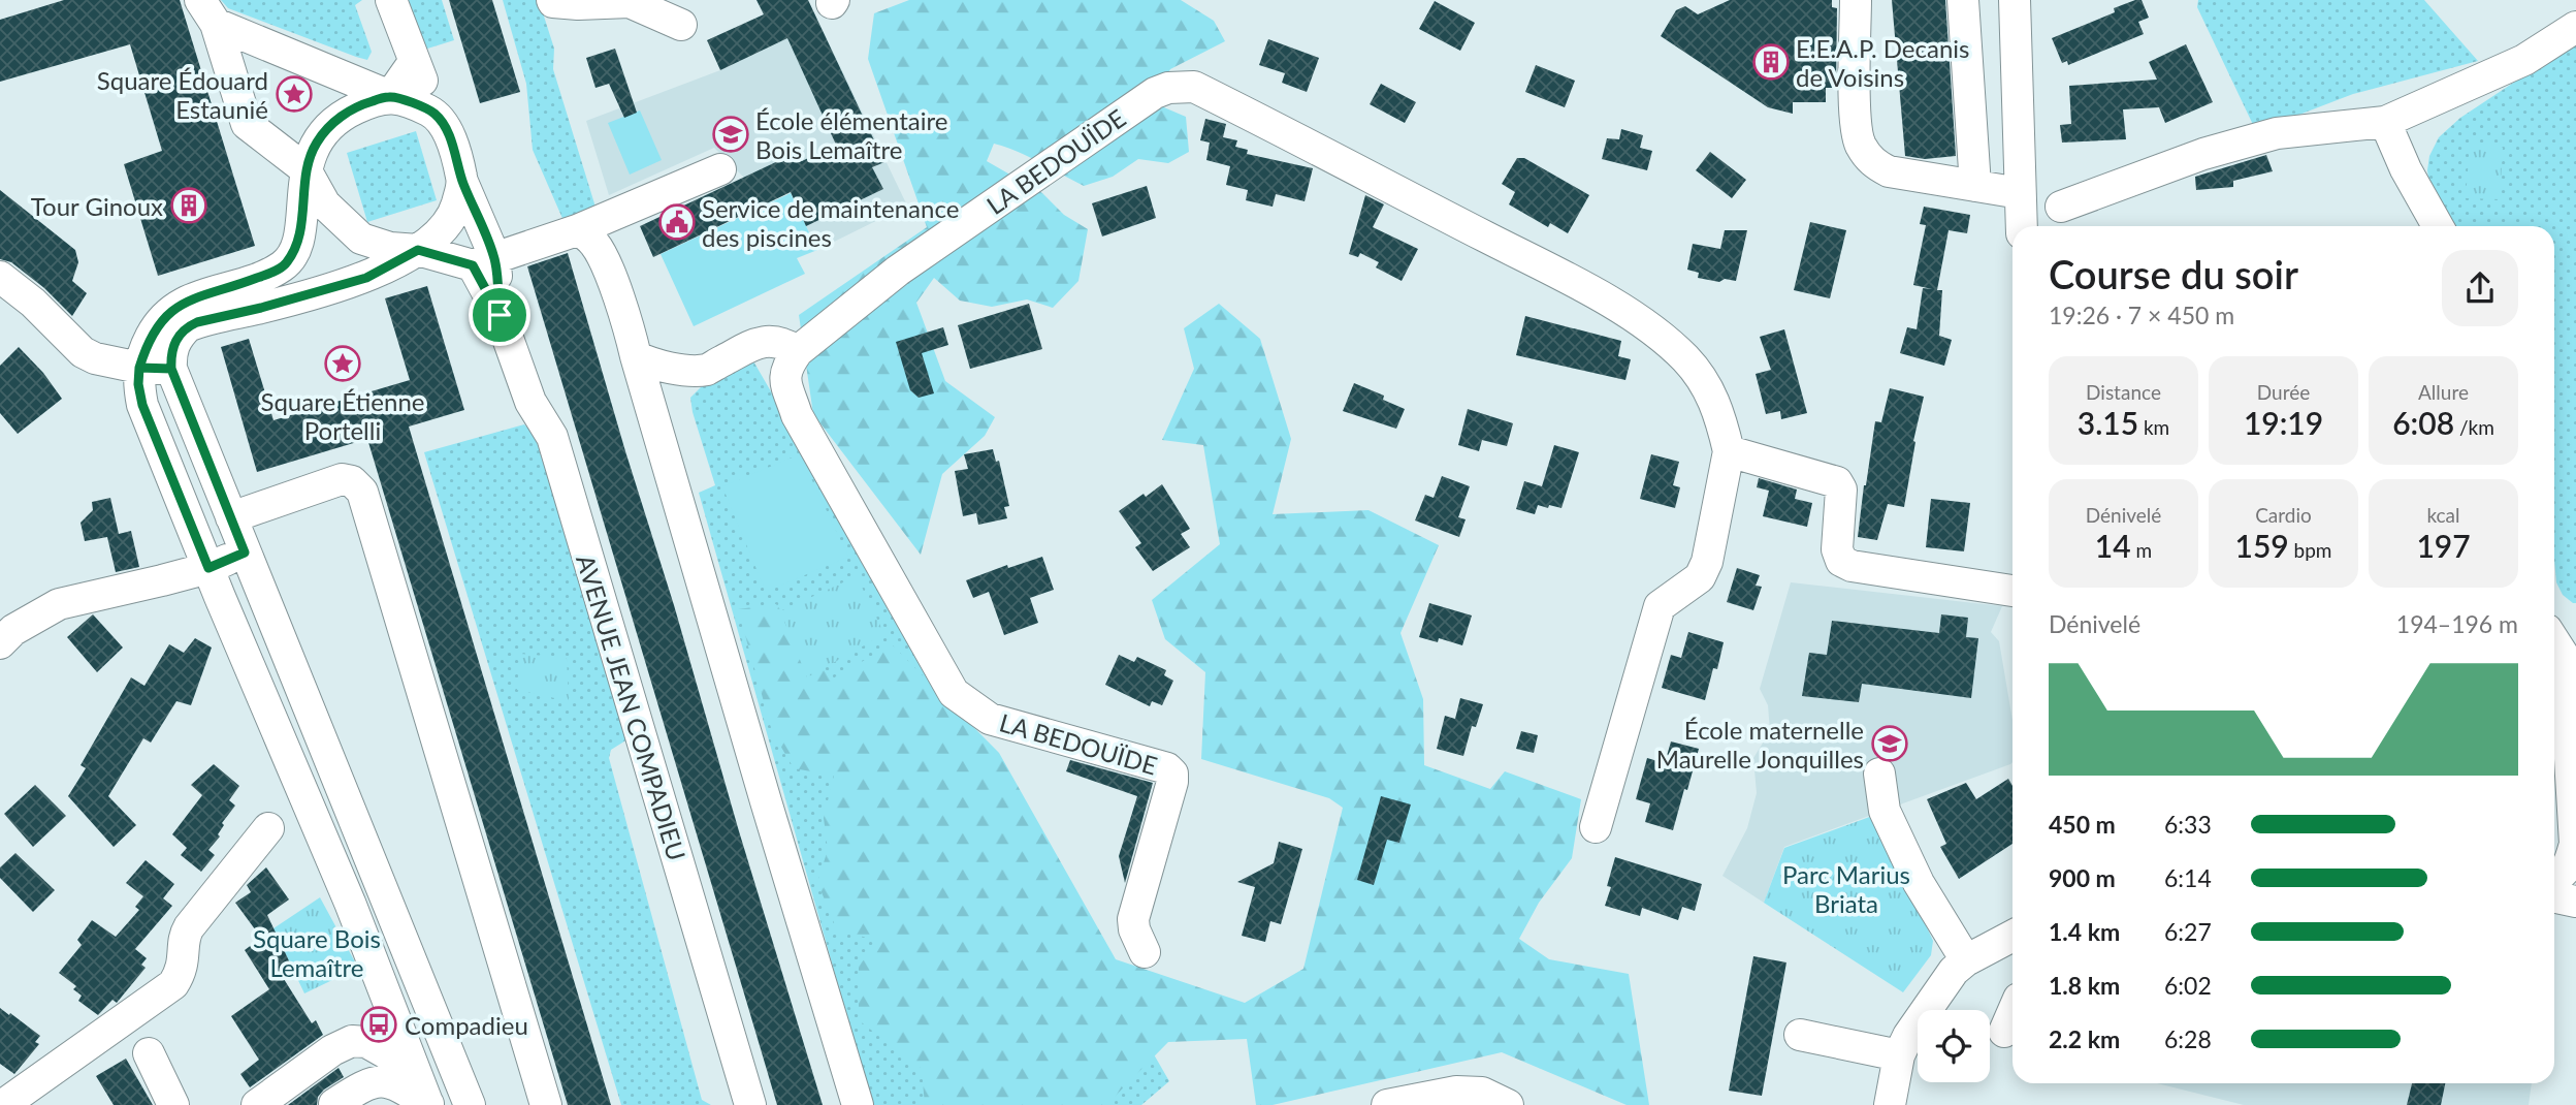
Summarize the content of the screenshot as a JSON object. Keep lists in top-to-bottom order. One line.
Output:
{"streets":{"street":["LA BEDOUÏDE","AVENUE JEAN COMPADIEU"]},"parks":["Parc Marius Briata","Square Bois Lemaître"],"places":{"building":["E.E.A.P. Decanis de Voisins","Tour Ginoux"],"place":["Square Édouard Estaunié","Square Étienne Portelli"],"school or university":["École élémentaire Bois Lemaître","École maternelle Maurelle Jonquilles"],"public building":["Service de maintenance des piscines"],"bus stop":["Compadieu"]},"page":{"heading":["Course du soir","19:26 · 7 × 450 m"],"stats":[["Distance","3.15 km"],["Durée","19:19"],["Allure","6:08 /km"],["Dénivelé","14 m"],["Cardio","159 bpm"],["kcal","197"]],"chart":["Dénivelé","194–196 m"],"list":[{"name":"450 m","note":"6:33"},{"name":"900 m","note":"6:14"},{"name":"1.4 km","note":"6:27"},{"name":"1.8 km","note":"6:02"},{"name":"2.2 km","note":"6:28"}]}}
